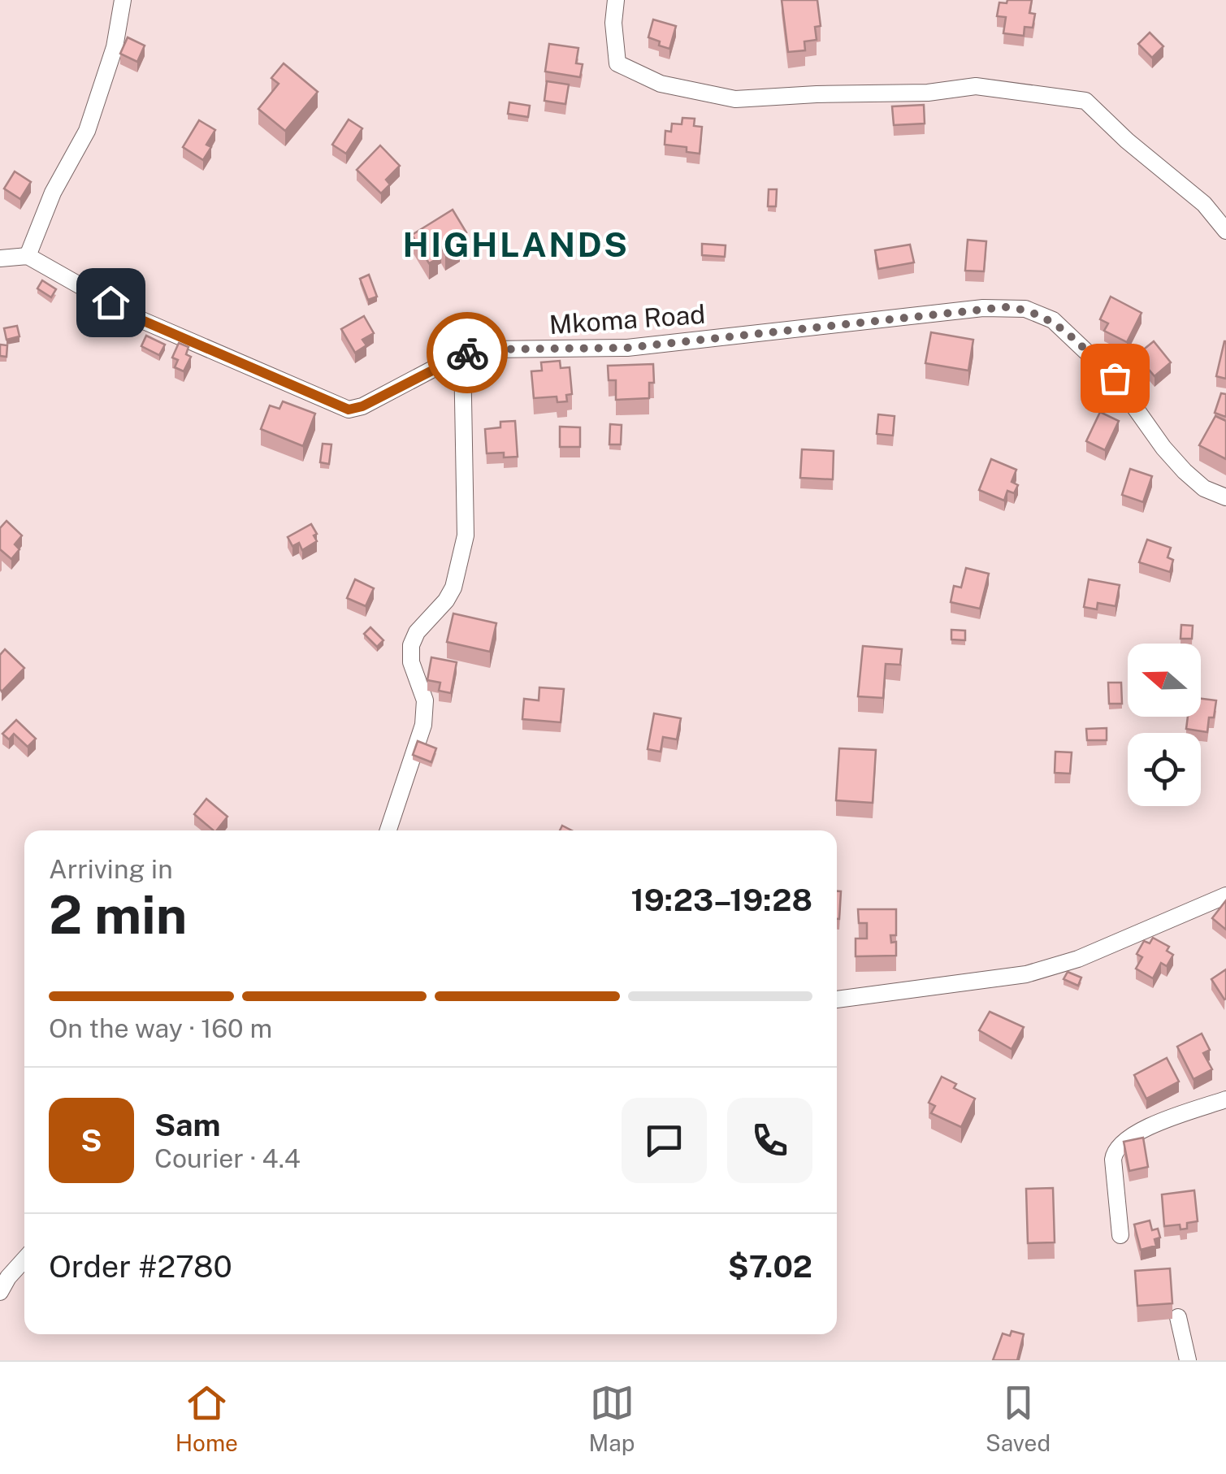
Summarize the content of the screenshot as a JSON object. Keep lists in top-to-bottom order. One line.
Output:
{"streets":{"street":["Mkoma Road"]},"districts":["HIGHLANDS"],"north":"left","page":{"heading":["2 min","Arriving in","19:23–19:28"],"panel":["Sam","Courier · 4.4","Order #2780","$7.02"],"bar":"On the way · 160 m","round":"S","tabs":["Home","Map","Saved"]}}
